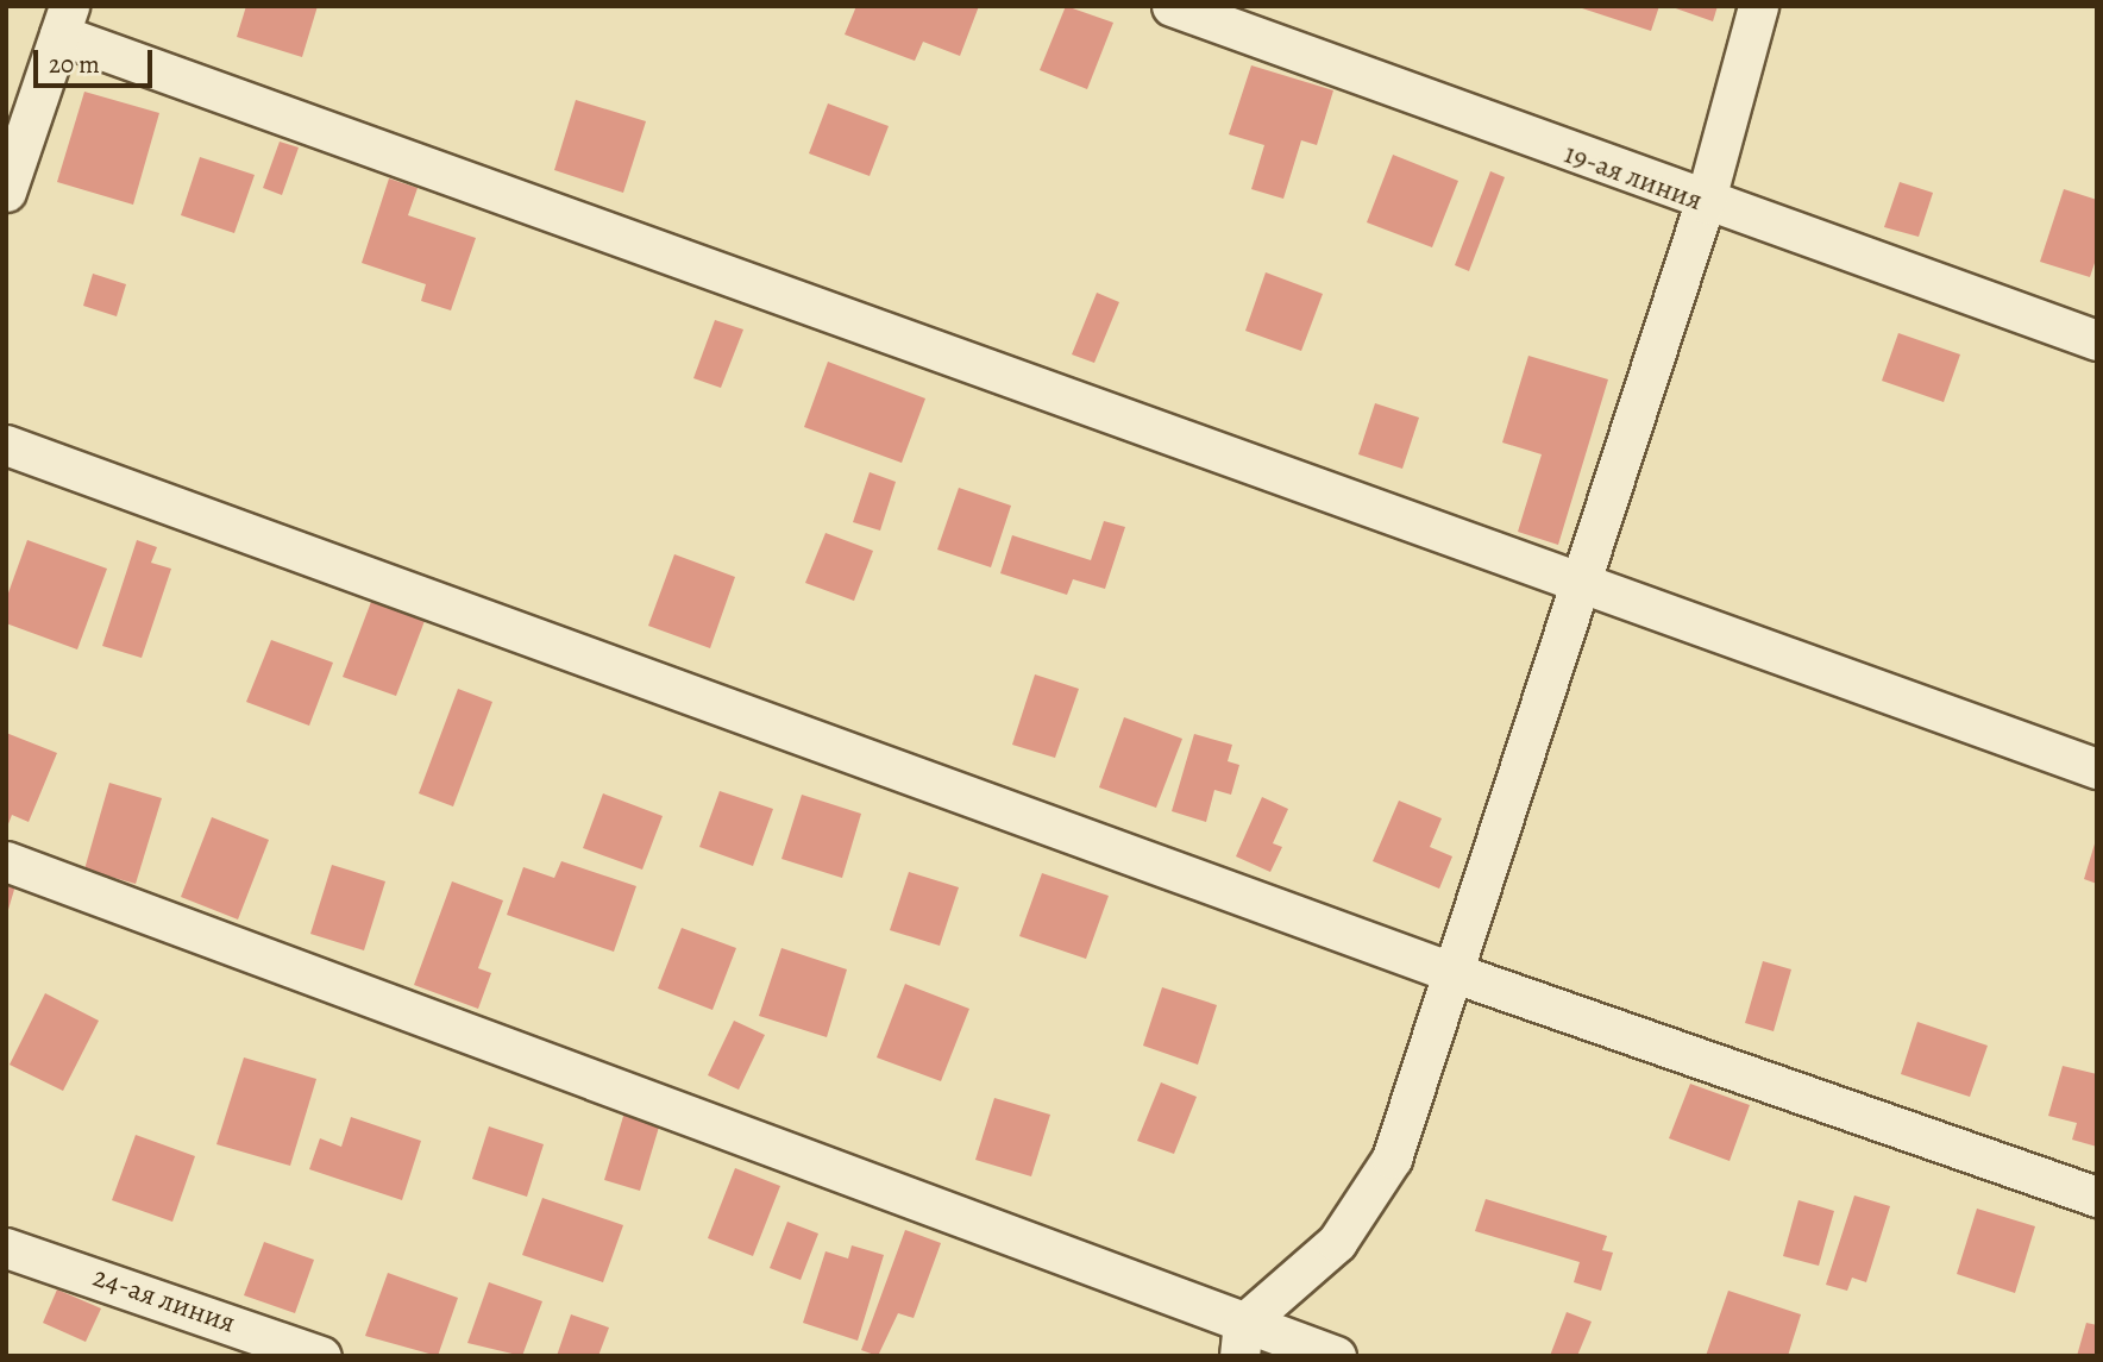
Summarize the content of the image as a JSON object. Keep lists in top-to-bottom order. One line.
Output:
{"streets":{"street":["19-ая линия","24-ая линия"]},"scale_bar":"20 m"}
